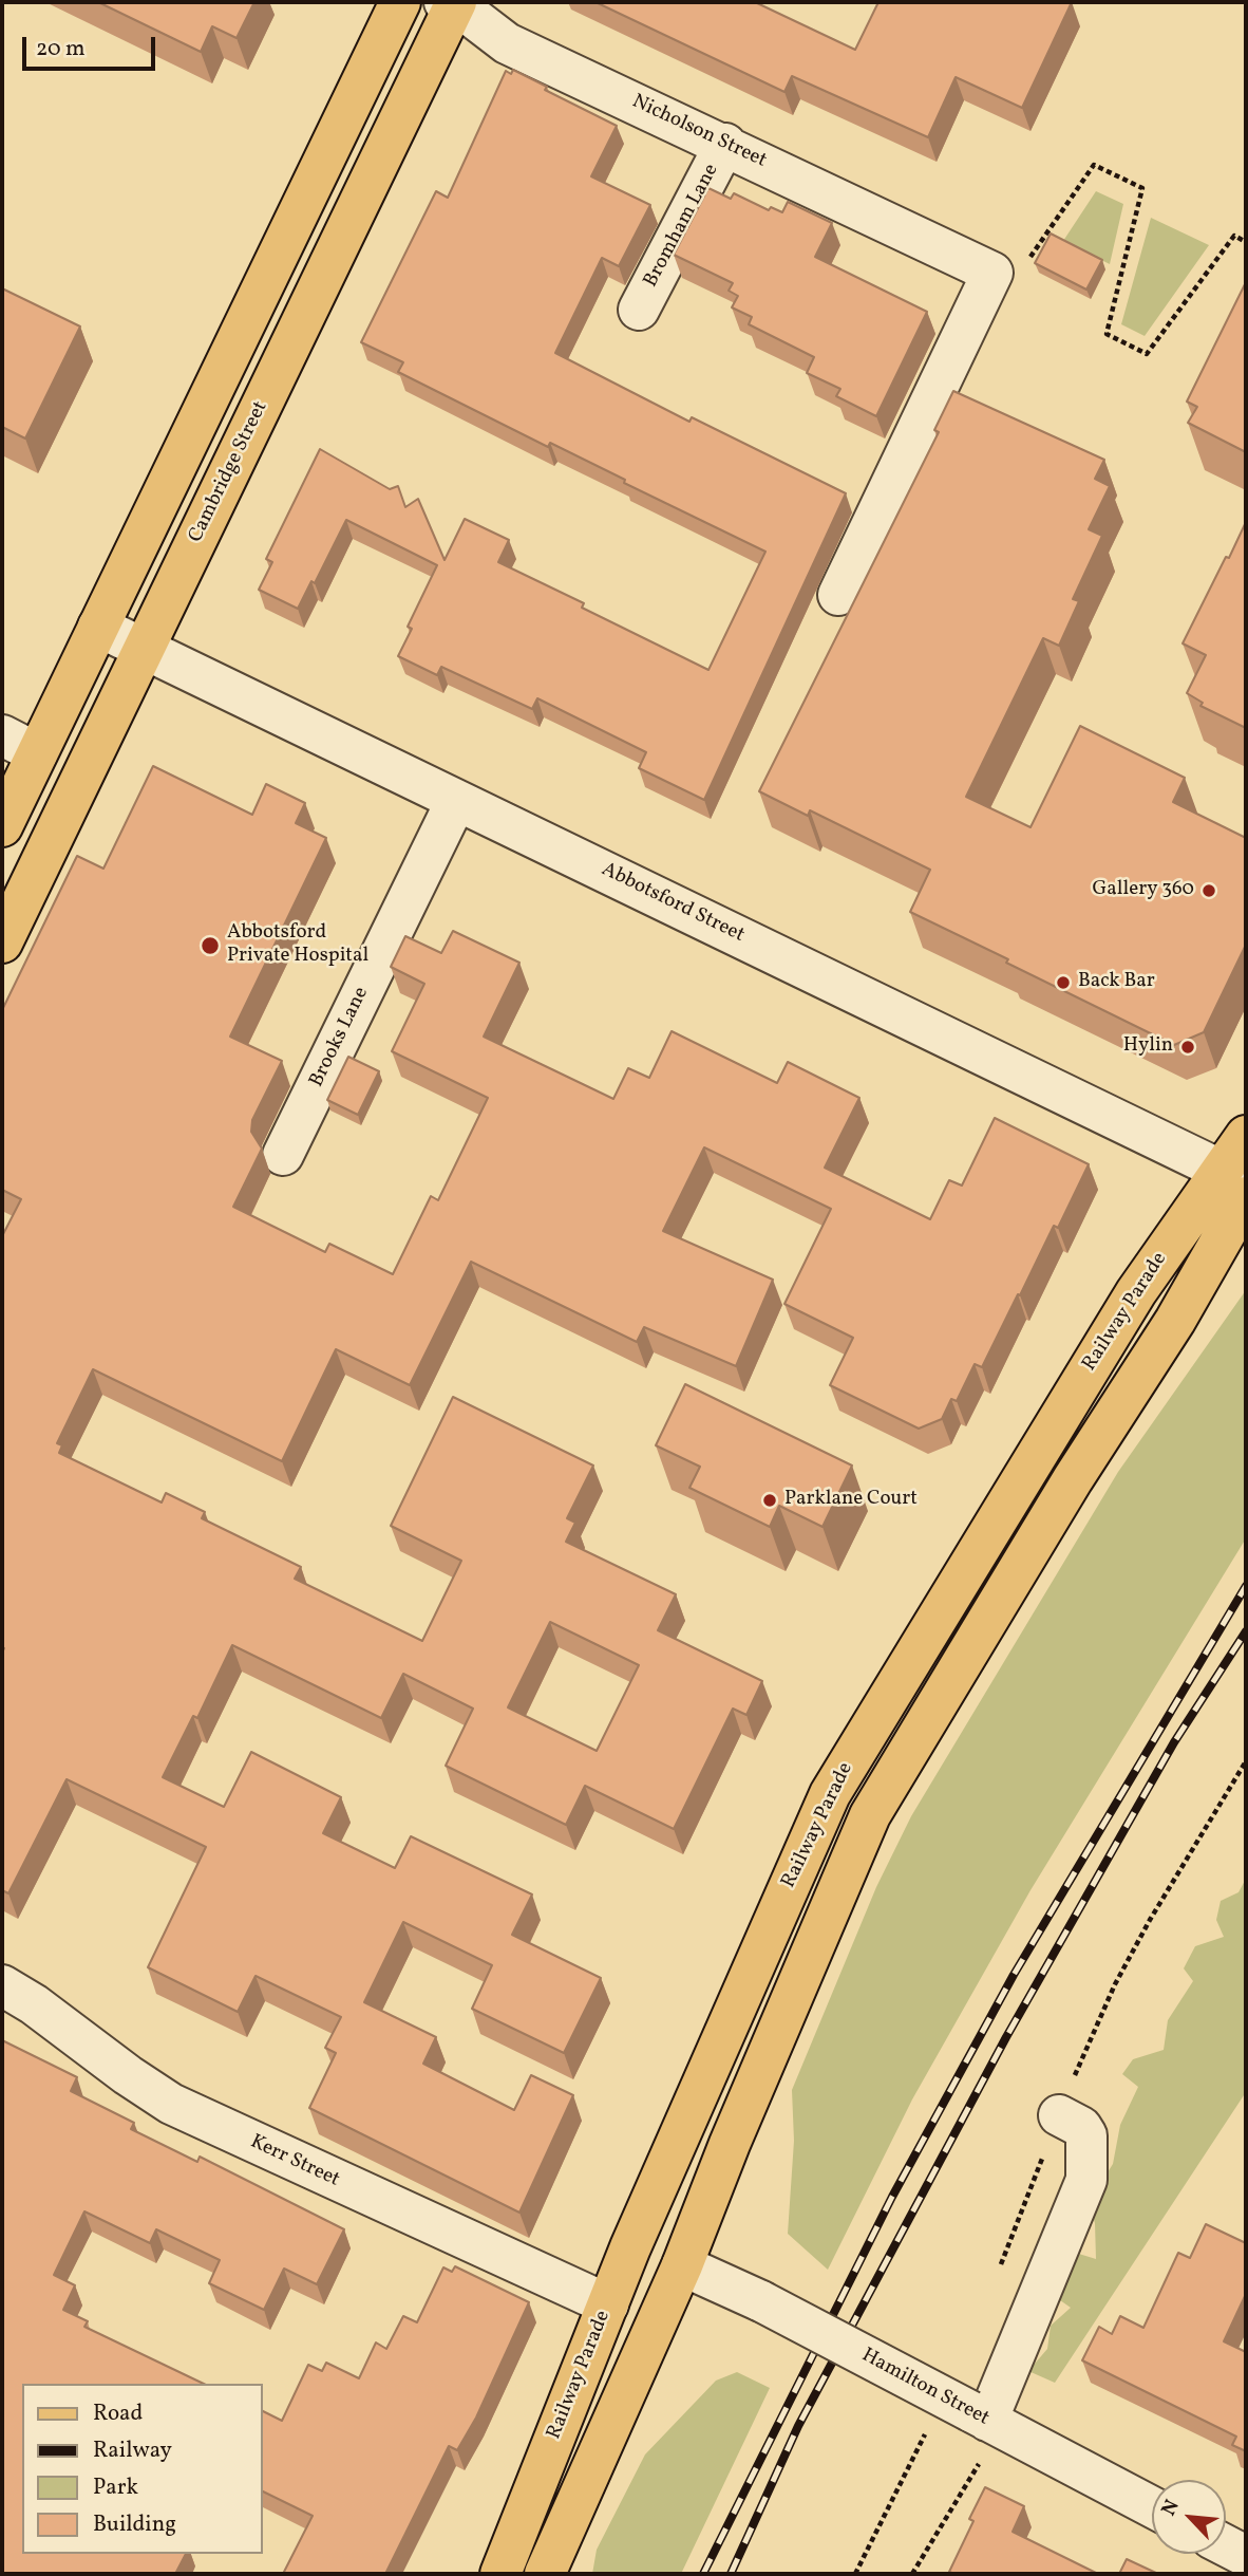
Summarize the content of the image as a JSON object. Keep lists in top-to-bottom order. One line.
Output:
{"streets":{"main road":["Cambridge Street","Railway Parade"],"street":["Nicholson Street","Bromham Lane","Abbotsford Street","Brooks Lane","Kerr Street","Hamilton Street"]},"crossings":[["Nicholson Street","Bromham Lane"],["Nicholson Street","Cambridge Street"],["Cambridge Street","Abbotsford Street"],["Abbotsford Street","Brooks Lane"],["Abbotsford Street","Railway Parade"],["Railway Parade","Kerr Street"],["Railway Parade","Hamilton Street"]],"places":["Gallery 360","Abbotsford Private Hospital","Back Bar","Hylin","Parklane Court"],"legend":["Road","Railway","Park","Building"],"scale_bar":"20 m","north":"top left"}
